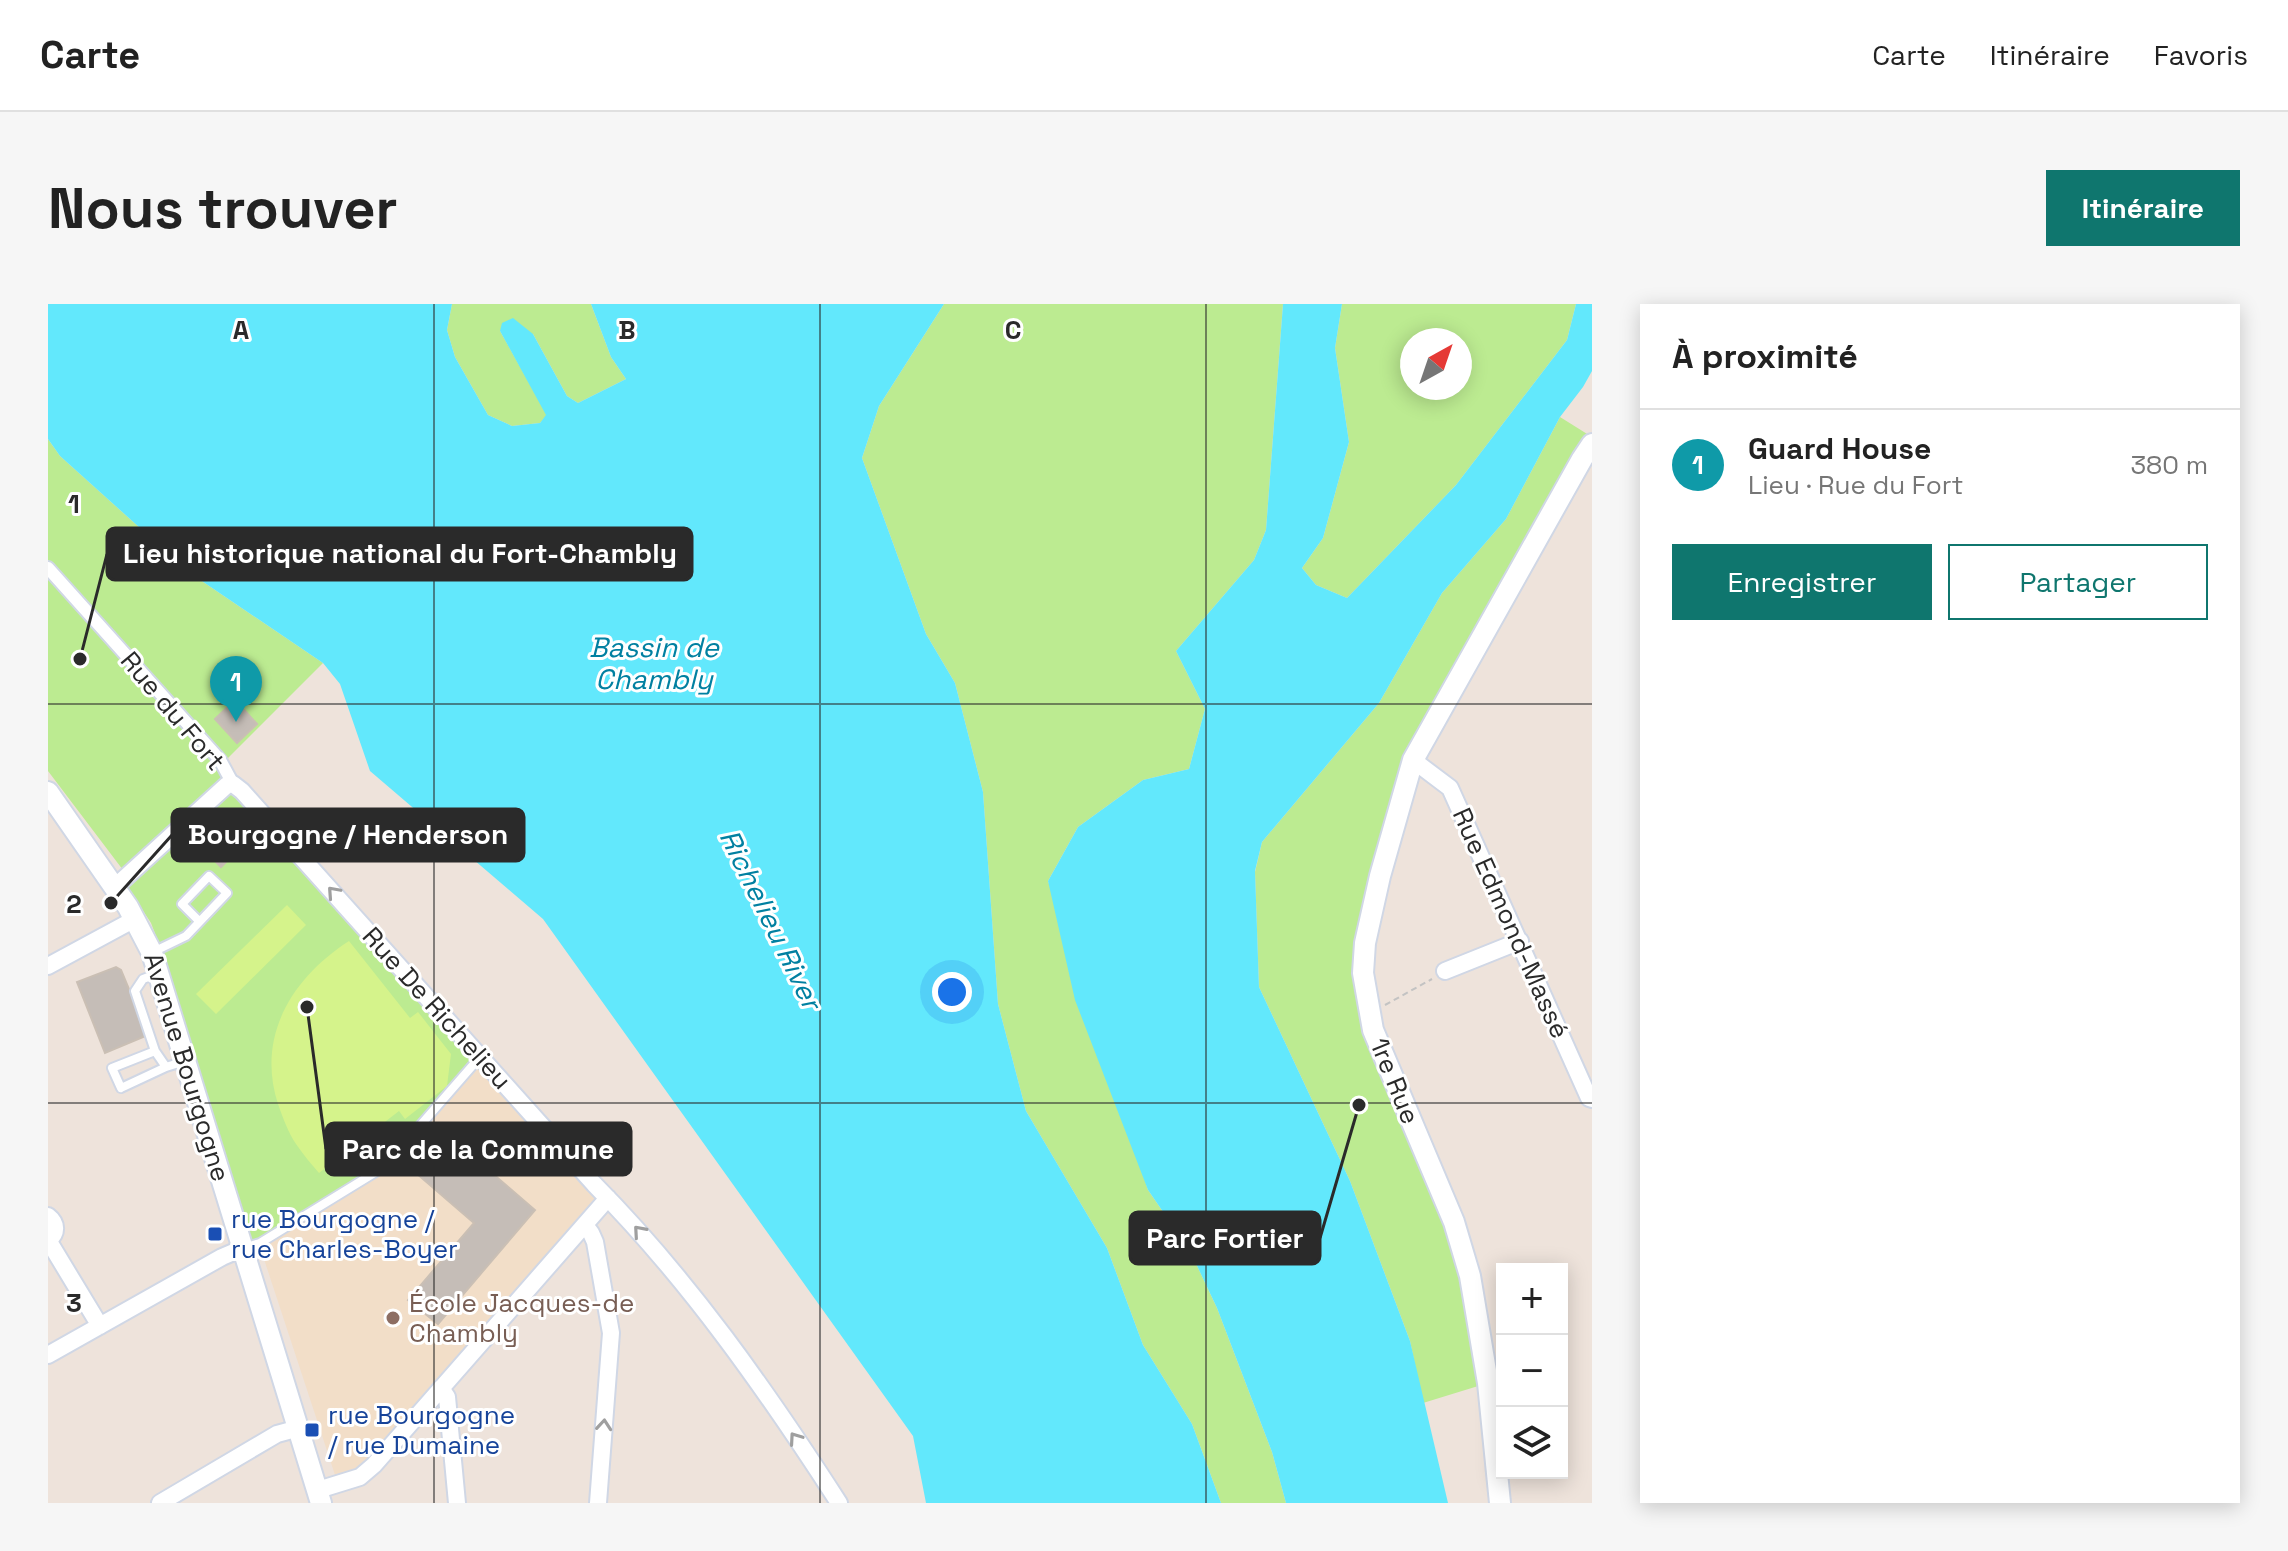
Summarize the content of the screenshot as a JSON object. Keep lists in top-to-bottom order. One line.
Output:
{"streets":{"street":["Rue du Fort","Rue Edmond-Massé","Rue De Richelieu","Avenue Bourgogne","1re Rue"]},"crossings":[["Rue du Fort","Rue De Richelieu"],["Rue Edmond-Massé","1re Rue"]],"one_way":["Rue De Richelieu"],"water":["Bassin de Chambly","Richelieu River"],"places":{"other":["Lieu historique national du Fort-Chambly","Bourgogne / Henderson","Parc de la Commune","Parc Fortier","École Jacques-de Chambly"],"transit":["rue Bourgogne / rue Charles-Boyer","rue Bourgogne / rue Dumaine"]},"north":"top right","page":{"header":"Carte","nav":["Carte","Itinéraire","Favoris"],"buttons":["Itinéraire",["Enregistrer","Partager"]],"title":"Nous trouver","heading":"À proximité","list":[{"mark":"1","name":"Guard House","note":"Lieu · Rue du Fort","value":"380 m"}],"pins":"1","map_buttons":["+","−"]},"grid":{"columns":["A","B","C"],"rows":["1","2","3"]}}
